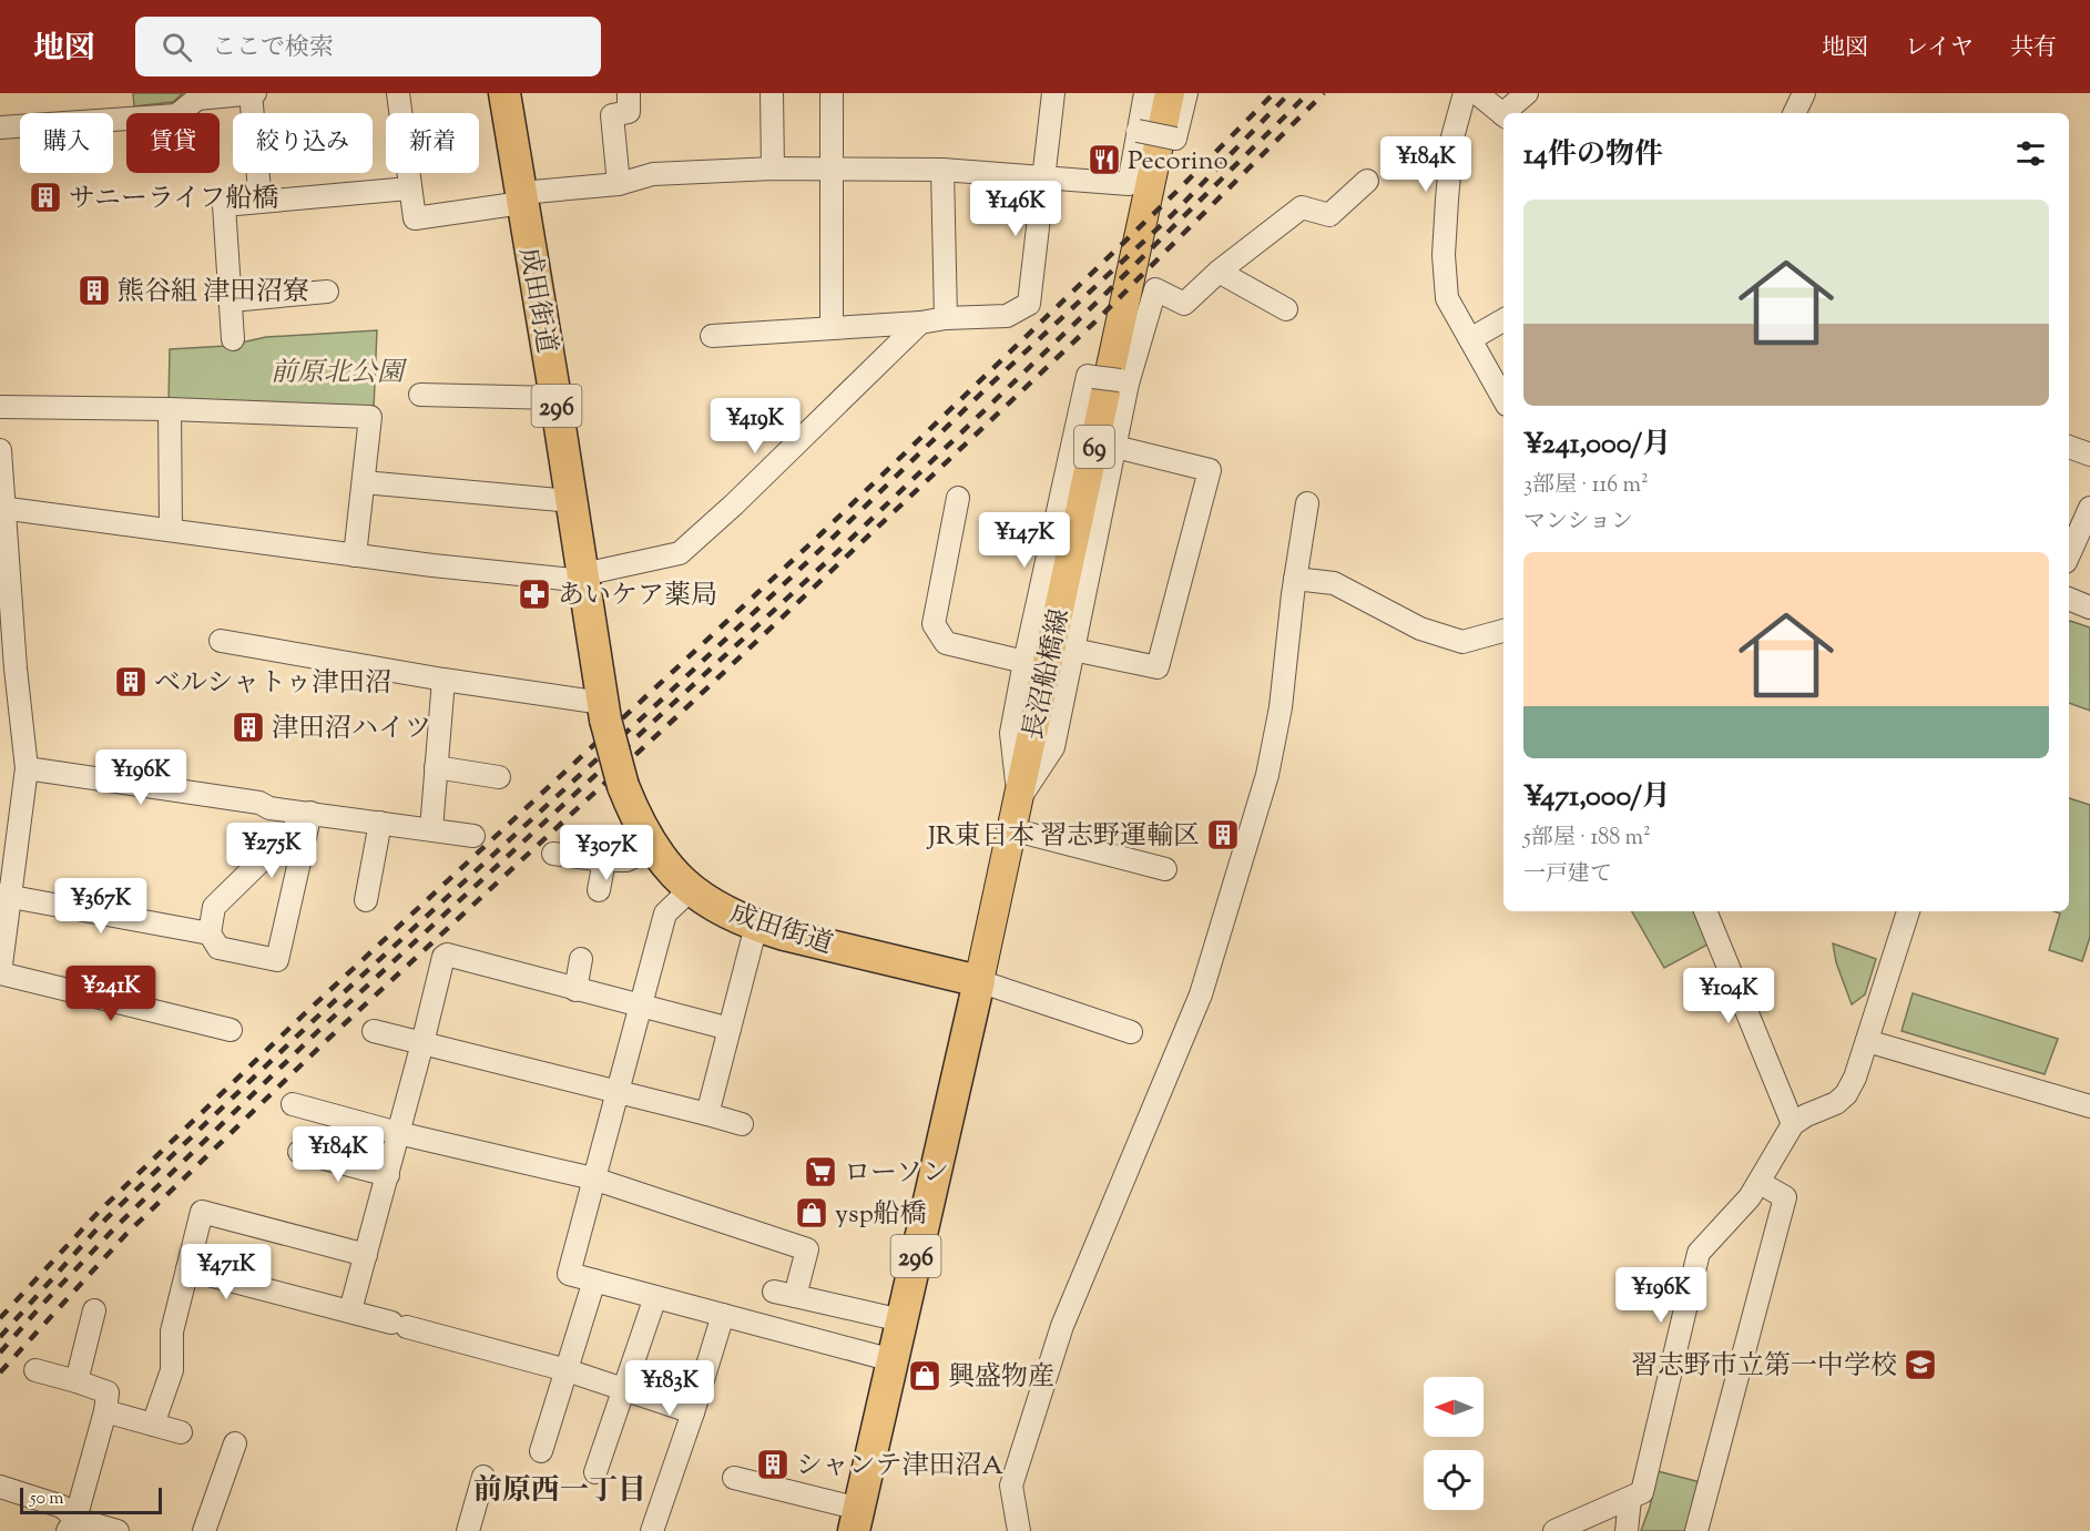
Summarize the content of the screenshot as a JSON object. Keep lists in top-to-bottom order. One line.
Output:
{"streets":{"highway":["成田街道","296"],"main road":["69","長沼船橋線"]},"crossings":[["成田街道","296"],["成田街道","長沼船橋線"],["296","長沼船橋線"]],"districts":["前原西一丁目"],"parks":["前原北公園"],"places":{"restaurant":["Pecorino"],"building":["サニーライフ船橋","熊谷組 津田沼寮","ベルシャトゥ津田沼","津田沼ハイツ","JR東日本 習志野運輸区","シャンテ津田沼A"],"pharmacy":["あいケア薬局"],"supermarket":["ローソン"],"shop":["ysp船橋","興盛物産"],"school or university":["習志野市立第一中学校"]},"scale_bar":"50 m","north":"left","page":{"header":"地図","search":"ここで検索","nav":["地図","レイヤ","共有"],"chip":["購入","賃貸","絞り込み","新着"],"heading":"14件の物件","price":["¥184K","¥146K","¥419K","¥147K","¥196K","¥275K","¥307K","¥367K","¥241K","¥104K","¥184K","¥471K","¥196K","¥183K"],"list":[{"name":"¥241,000/月","note":"3部屋 · 116 m² · マンション"},{"name":"¥471,000/月","note":"5部屋 · 188 m² · 一戸建て"}],"scale":"50 m"}}
